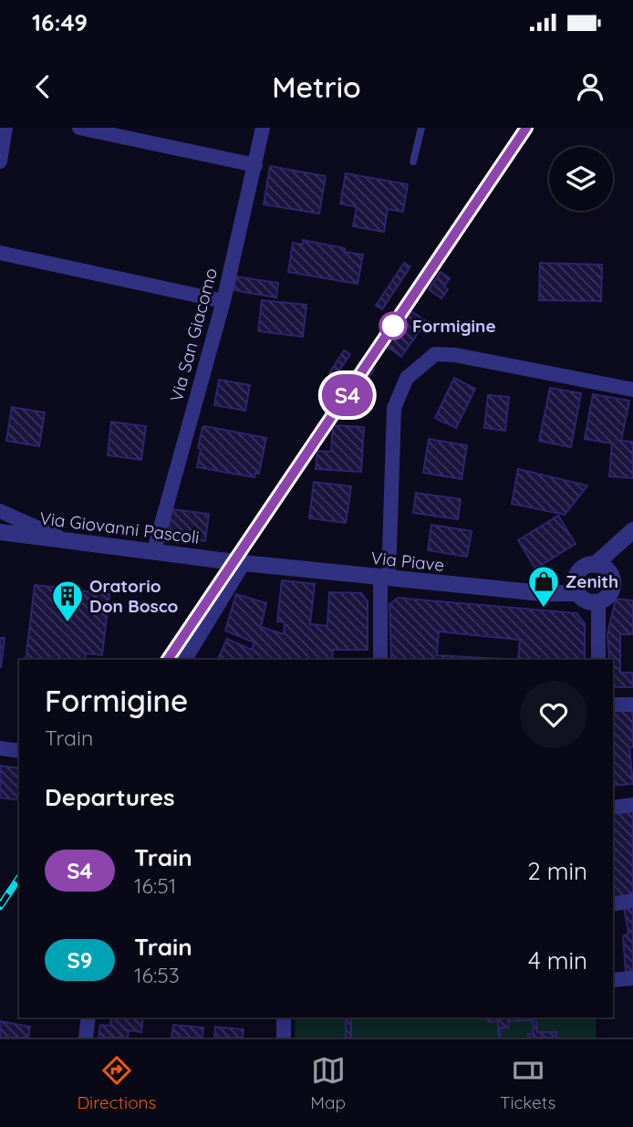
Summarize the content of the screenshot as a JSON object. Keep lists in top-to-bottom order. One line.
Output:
{"streets":{"street":["Via San Giacomo","Via Giovanni Pascoli","Via Piave"]},"crossings":[["Via San Giacomo","Via Giovanni Pascoli"],["Via Giovanni Pascoli","Via Piave"]],"places":{"other":["Formigine"],"shop":["Zenith"],"building":["Oratorio Don Bosco"]},"page":{"status":"16:49","header":"Metrio","on_map":"S4","heading":[["Formigine","Train"],"Departures"],"list":[{"mark":"S4","name":"Train","note":"16:51","value":"2 min"},{"mark":"S9","name":"Train","note":"16:53","value":"4 min"}],"tabs":["Directions","Map","Tickets"]}}
